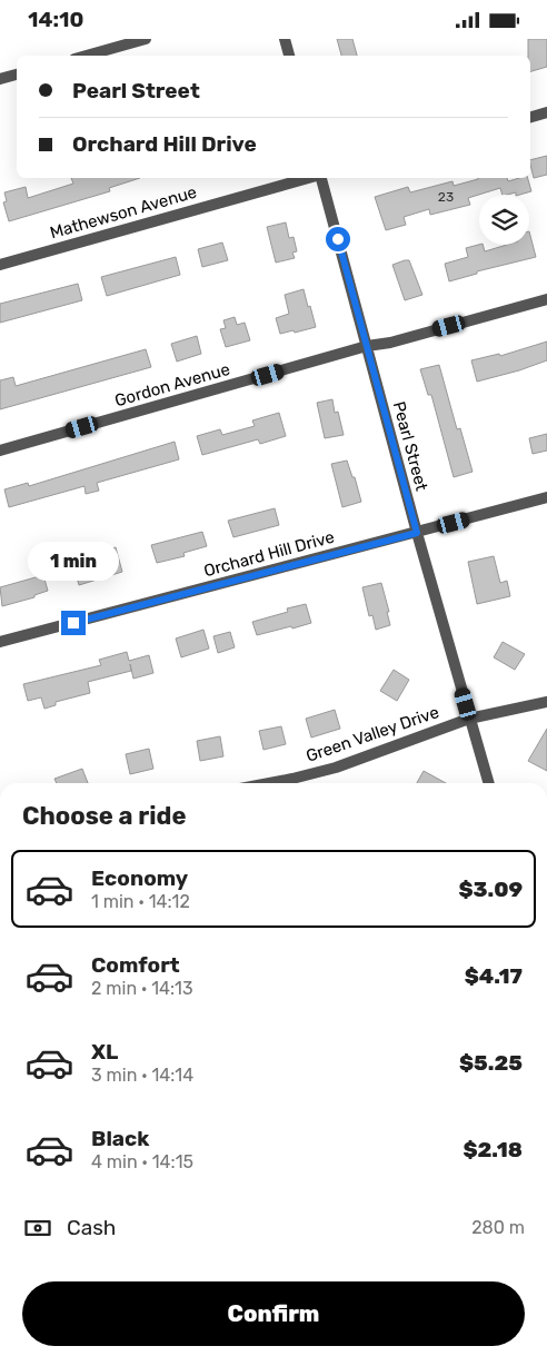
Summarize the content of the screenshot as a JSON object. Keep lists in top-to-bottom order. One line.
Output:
{"streets":{"street":["Mathewson Avenue","Gordon Avenue","Pearl Street","Orchard Hill Drive","Green Valley Drive"]},"crossings":[["Gordon Avenue","Pearl Street"],["Pearl Street","Orchard Hill Drive"],["Pearl Street","Green Valley Drive"]],"house_numbers":["23"],"page":{"status":"14:10","banner":["Pearl Street","Orchard Hill Drive"],"bubble":"1 min","heading":"Choose a ride","list":[{"name":"Economy","note":"1 min · 14:12","value":"$3.09"},{"name":"Comfort","note":"2 min · 14:13","value":"$4.17"},{"name":"XL","note":"3 min · 14:14","value":"$5.25"},{"name":"Black","note":"4 min · 14:15","value":"$2.18"}],"pay":["Cash","280 m"],"buttons":"Confirm"}}
